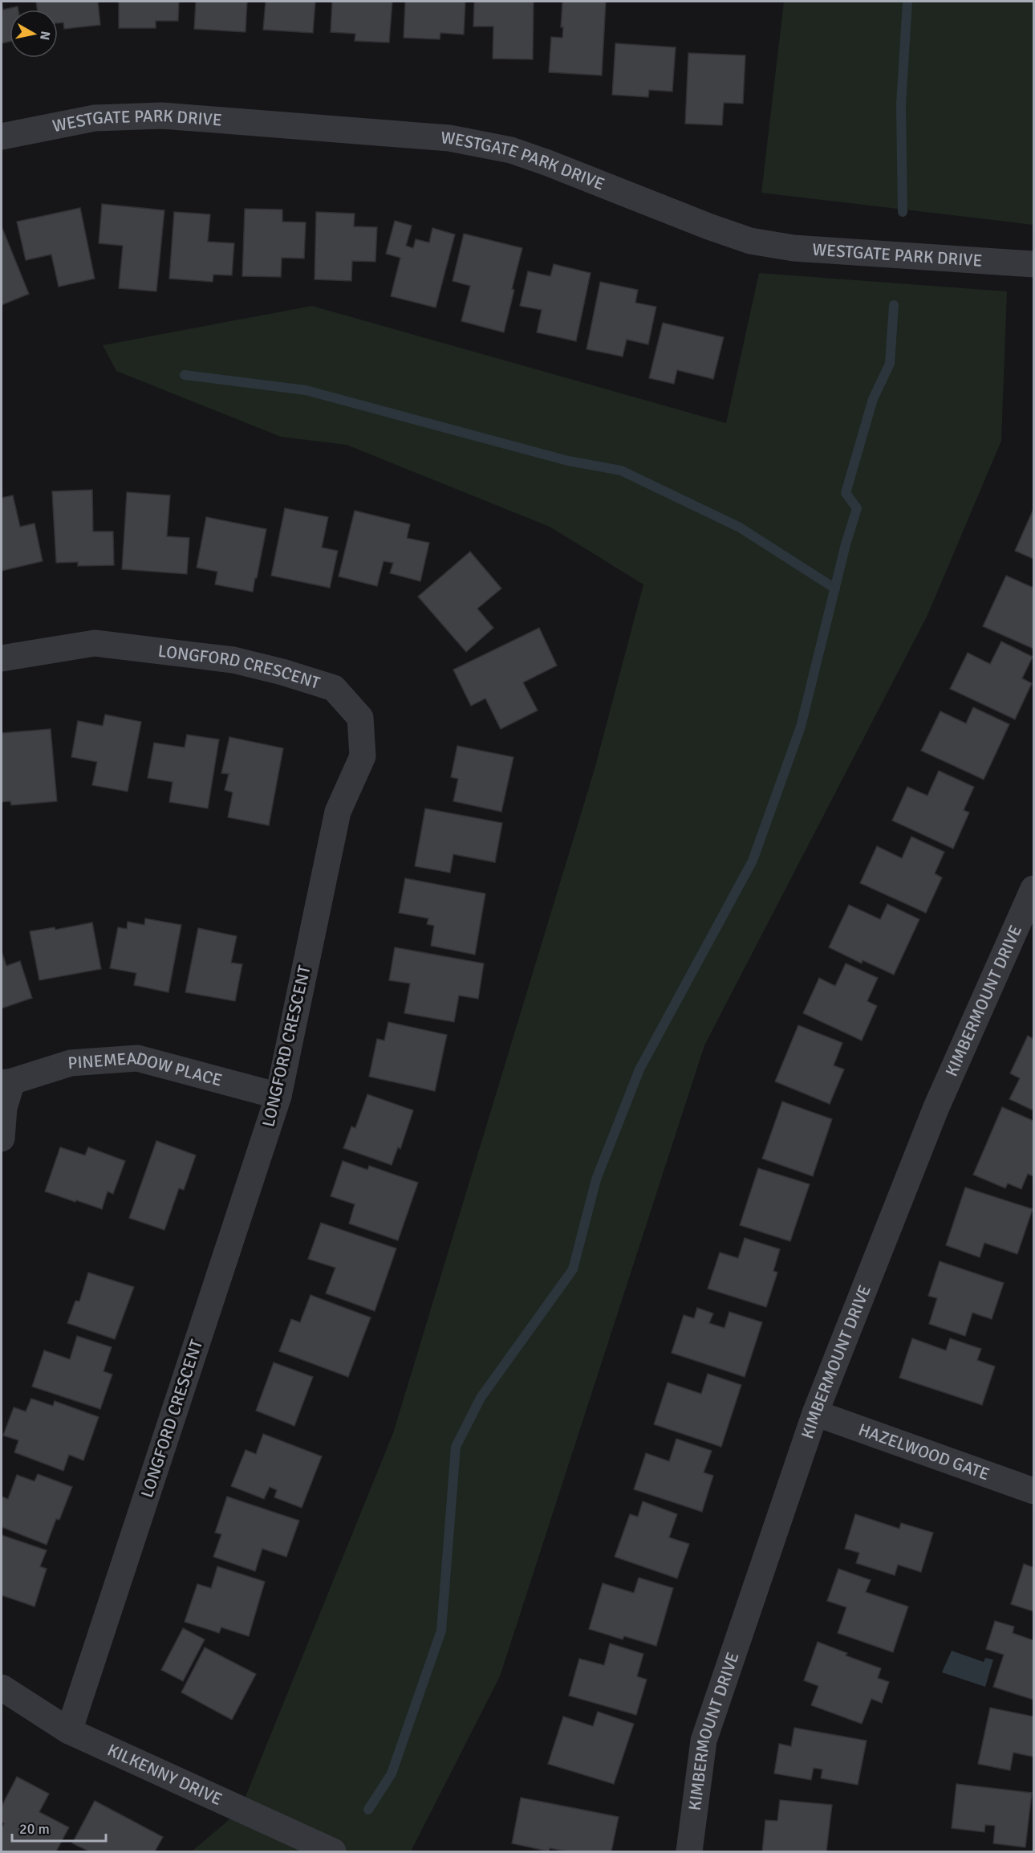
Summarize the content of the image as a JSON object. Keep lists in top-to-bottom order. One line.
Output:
{"streets":{"street":["WESTGATE PARK DRIVE","LONGFORD CRESCENT","KIMBERMOUNT DRIVE","PINEMEADOW PLACE","HAZELWOOD GATE","KILKENNY DRIVE"]},"crossings":[["LONGFORD CRESCENT","PINEMEADOW PLACE"],["LONGFORD CRESCENT","KILKENNY DRIVE"],["KIMBERMOUNT DRIVE","HAZELWOOD GATE"]],"scale_bar":"20 m","north":"right"}
